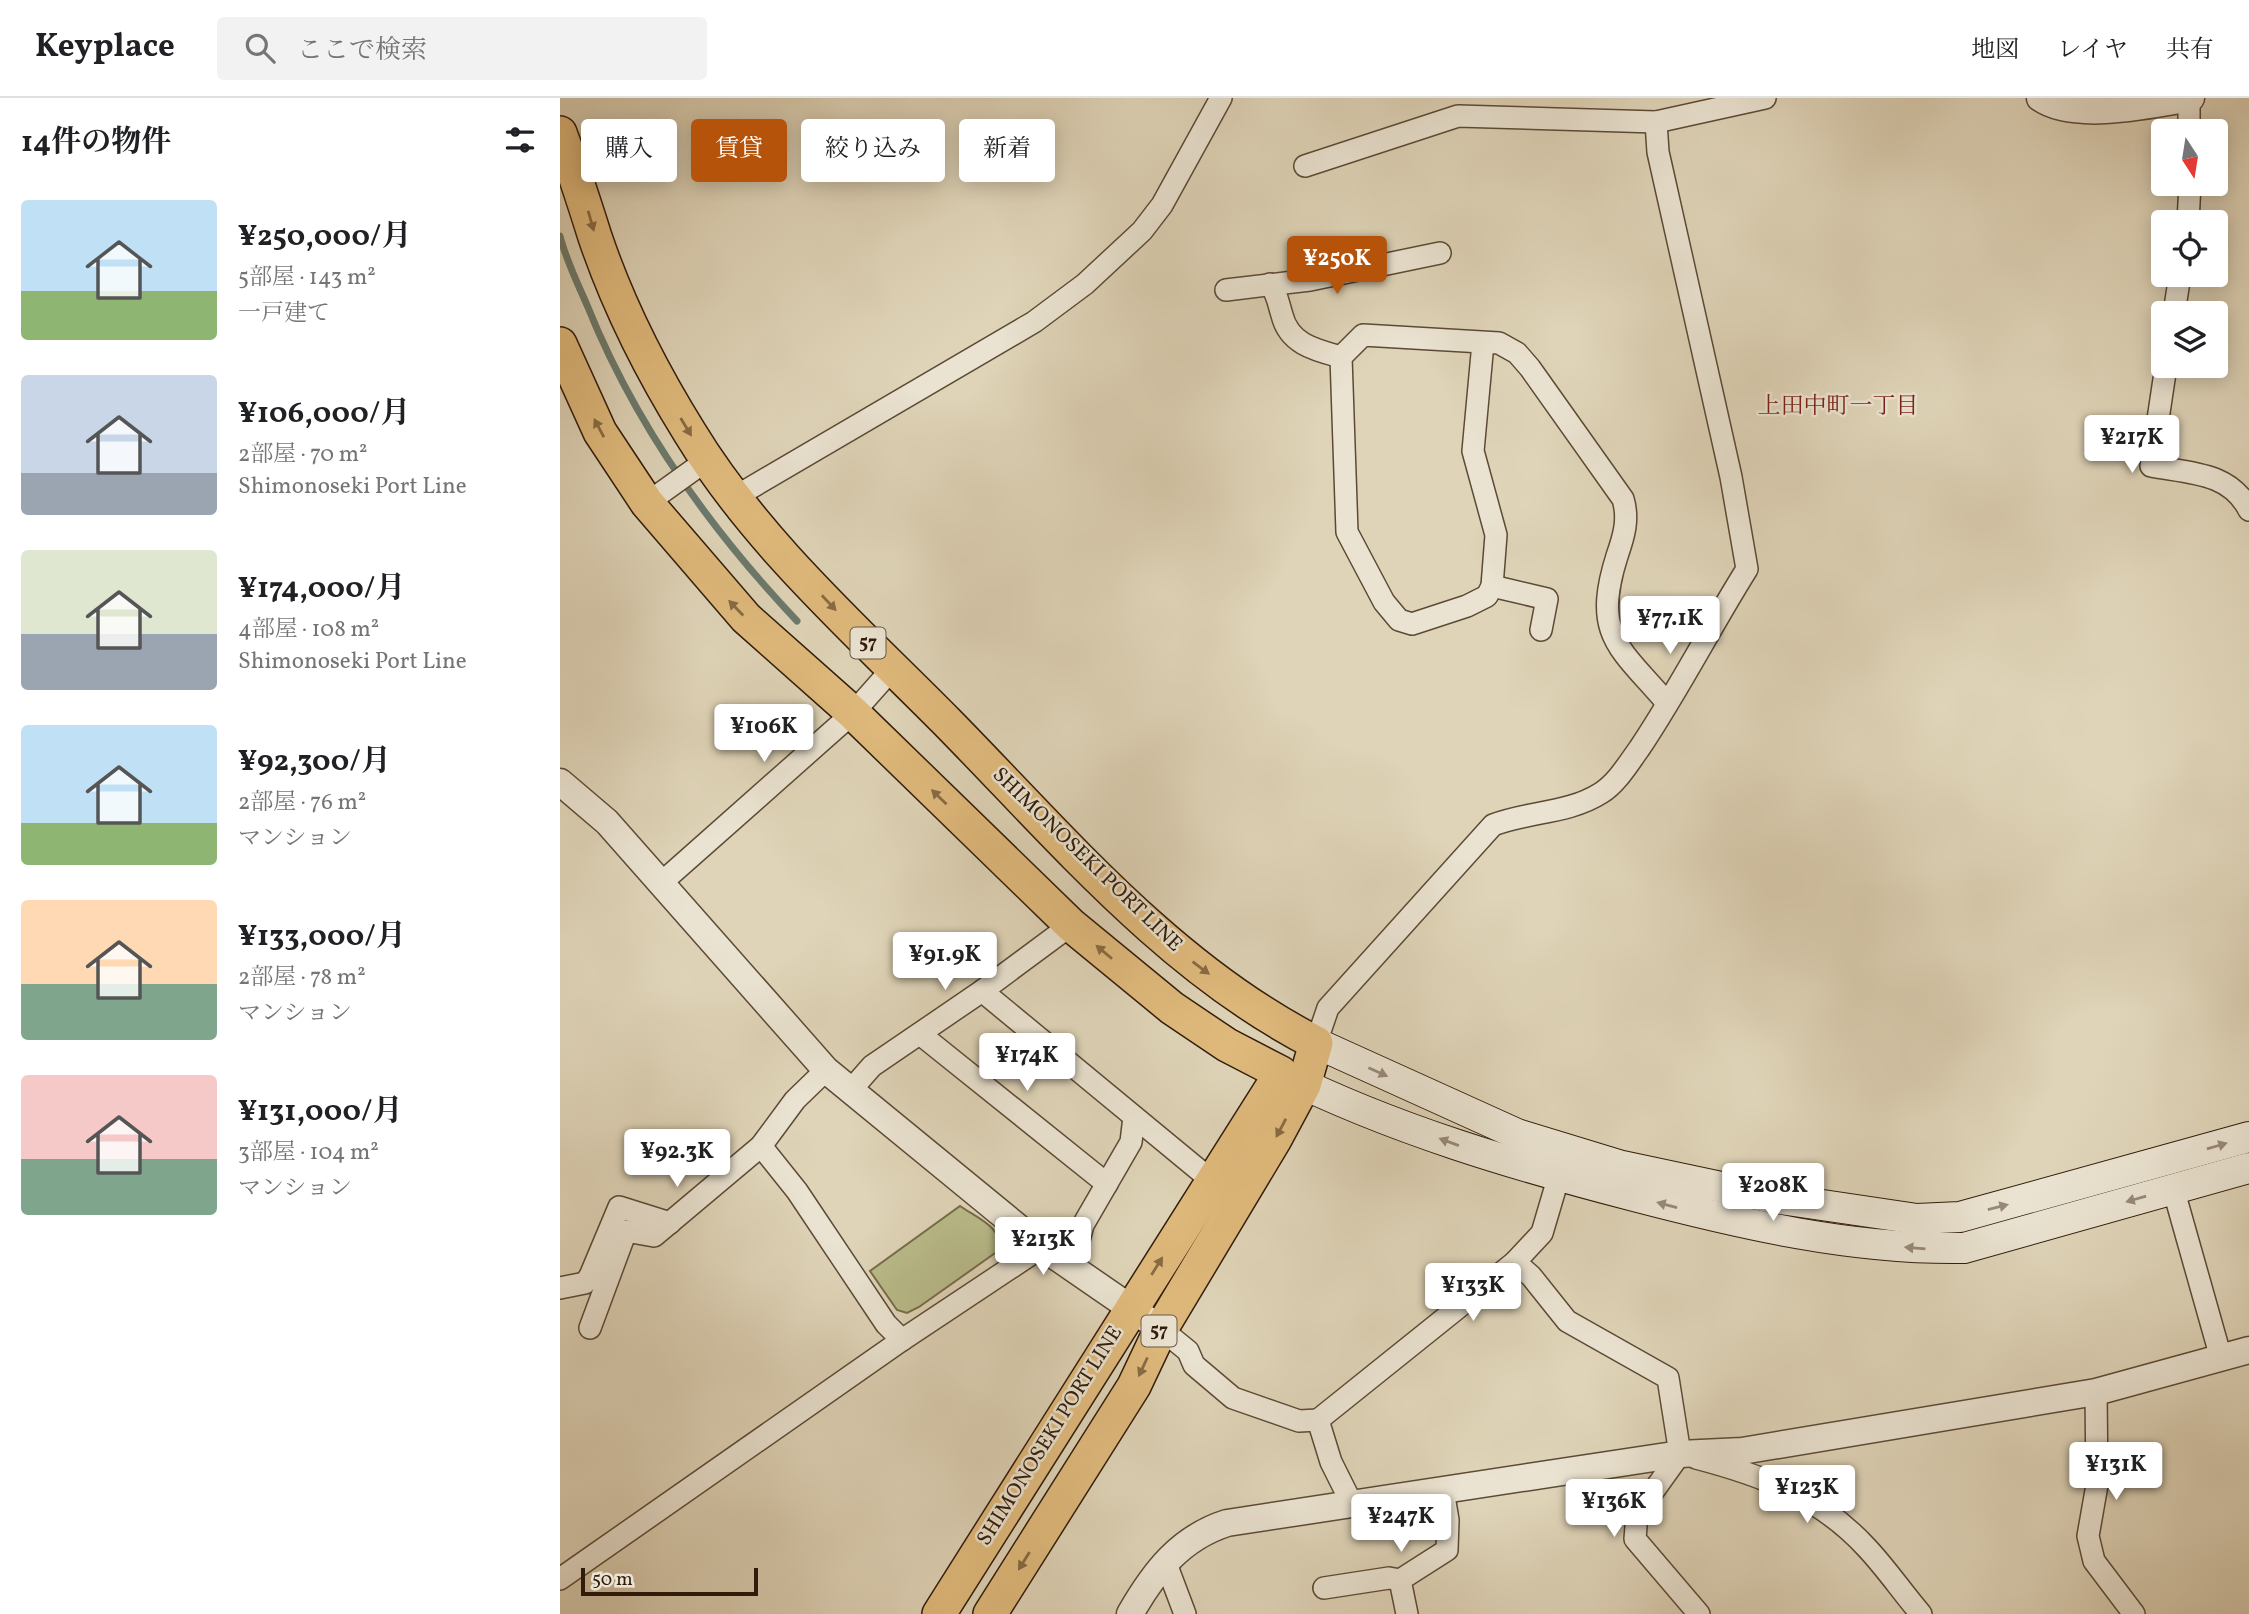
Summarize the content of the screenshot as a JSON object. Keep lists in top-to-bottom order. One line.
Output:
{"streets":{"main road":["57","SHIMONOSEKI PORT LINE"]},"districts":["上田中町一丁目"],"scale_bar":"50 m","north":"bottom","page":{"header":"Keyplace","search":"ここで検索","nav":["地図","レイヤ","共有"],"heading":"14件の物件","chip":["購入","賃貸","絞り込み","新着"],"list":[{"name":"¥250,000/月","note":"5部屋 · 143 m² · 一戸建て"},{"name":"¥106,000/月","note":"2部屋 · 70 m² · Shimonoseki Port Line"},{"name":"¥174,000/月","note":"4部屋 · 108 m² · Shimonoseki Port Line"},{"name":"¥92,300/月","note":"2部屋 · 76 m² · マンション"},{"name":"¥133,000/月","note":"2部屋 · 78 m² · マンション"},{"name":"¥131,000/月","note":"3部屋 · 104 m² · マンション"}],"price":["¥250K","¥217K","¥77.1K","¥106K","¥91.9K","¥174K","¥92.3K","¥208K","¥213K","¥133K","¥131K","¥123K","¥136K","¥247K"],"scale":"50 m"}}
